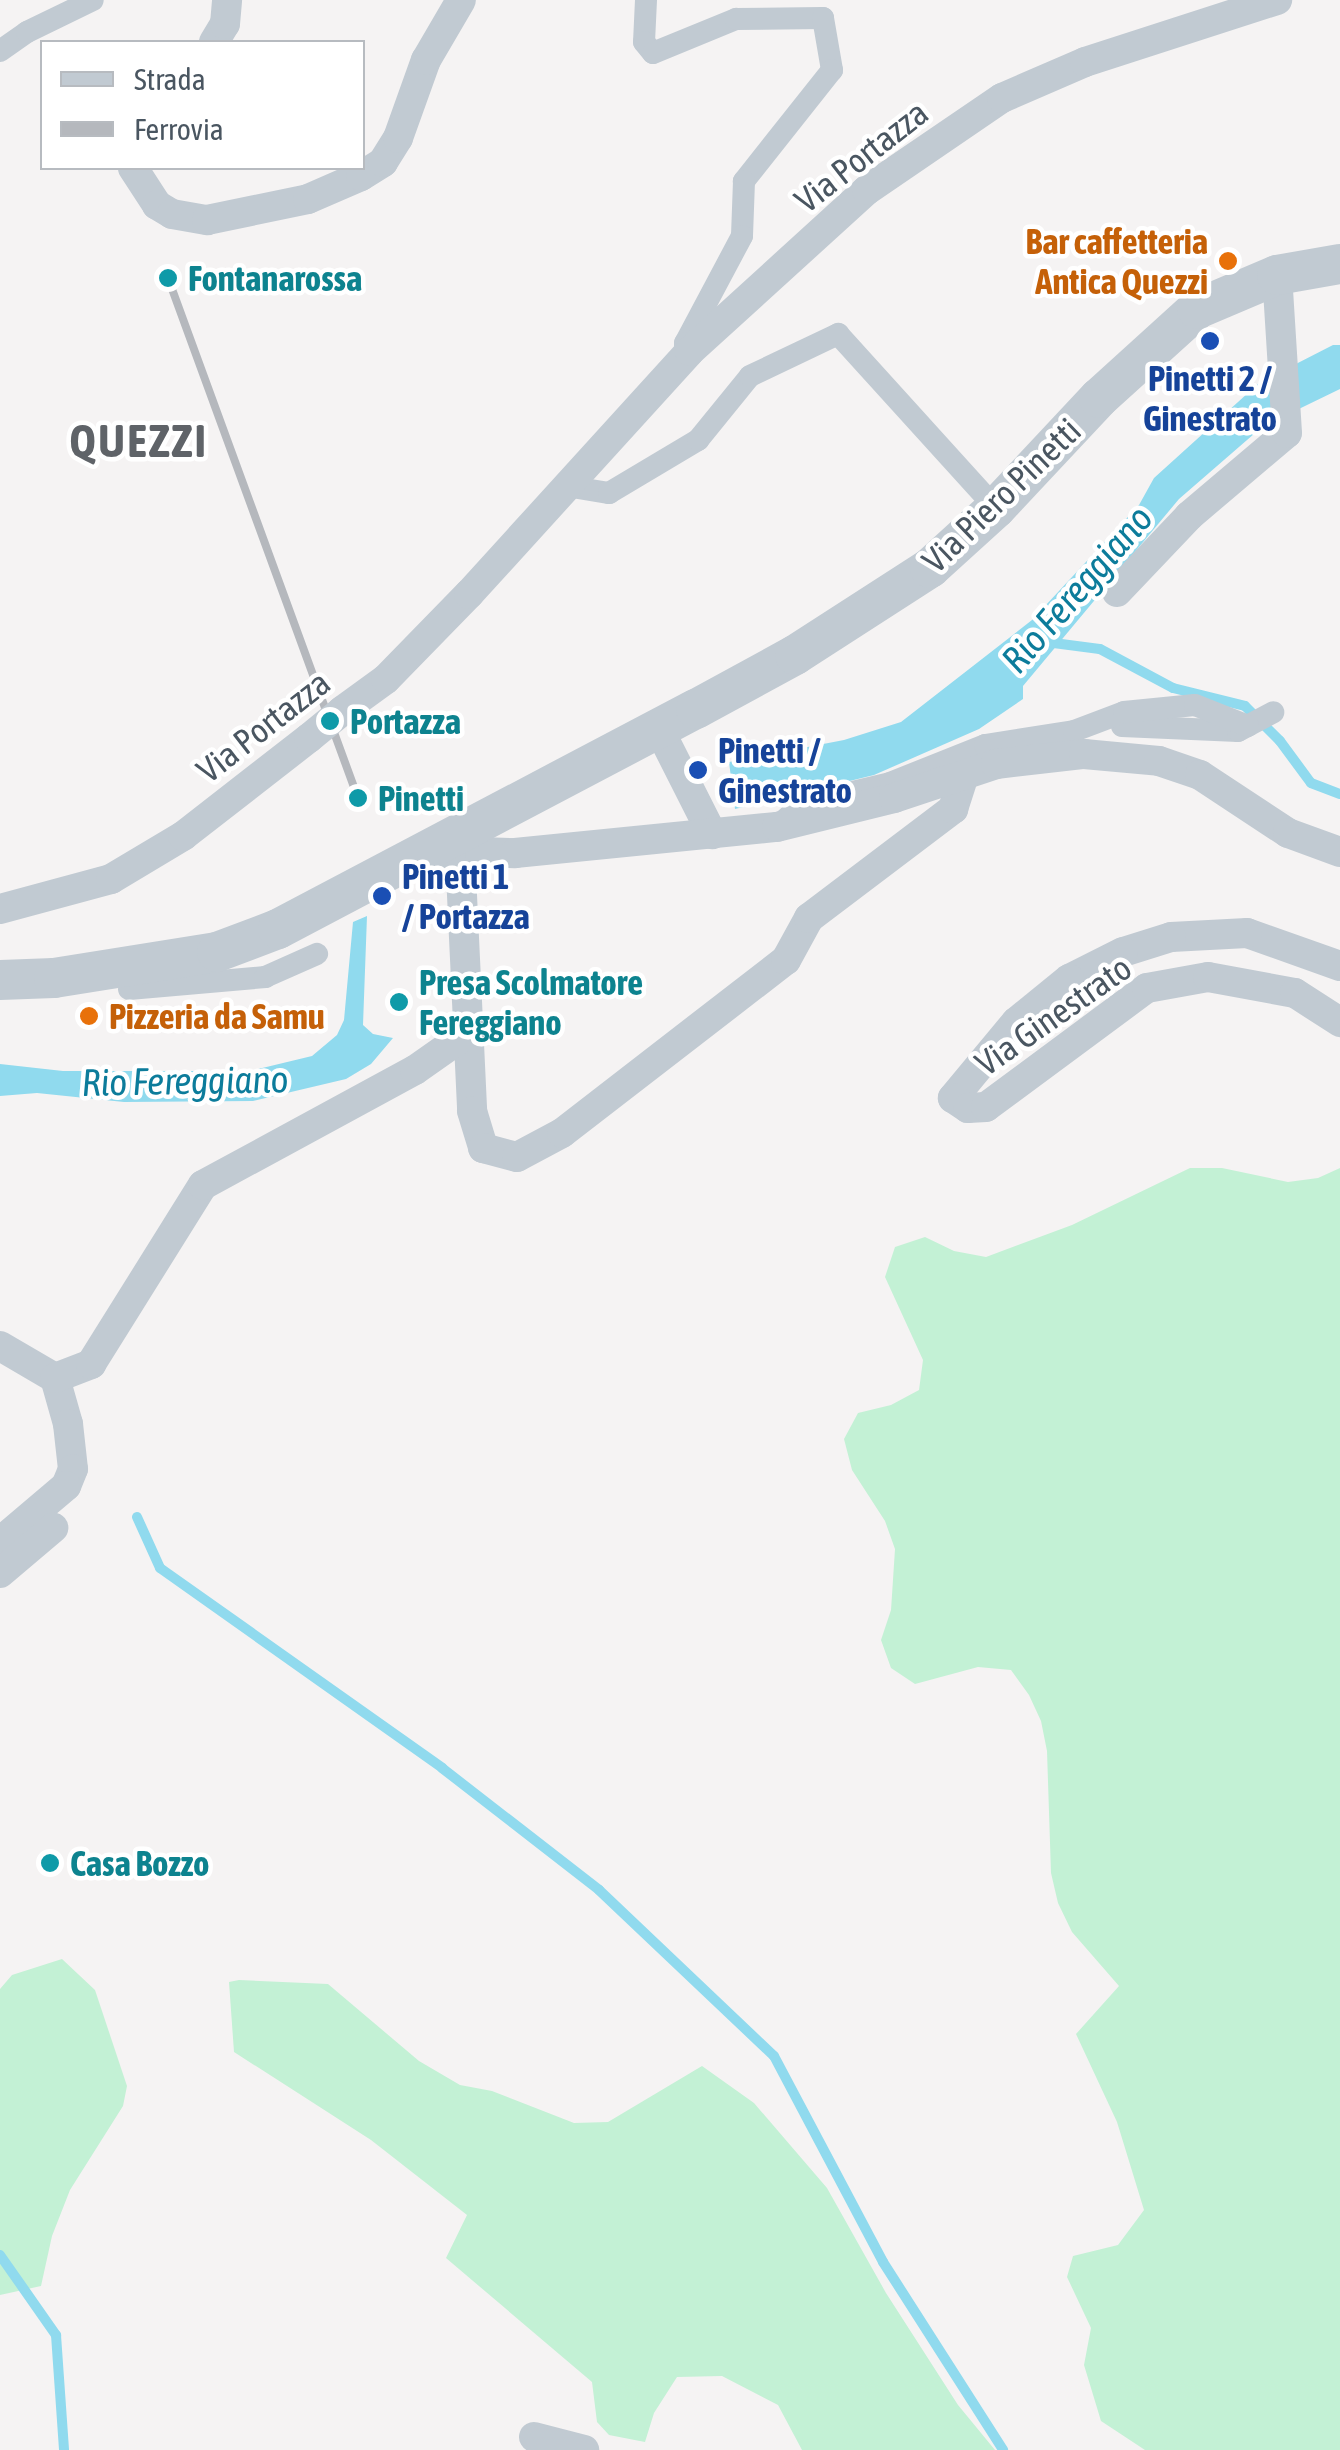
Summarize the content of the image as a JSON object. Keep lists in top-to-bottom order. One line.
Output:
{"streets":{"street":["Via Portazza","Via Piero Pinetti","Via Ginestrato"]},"districts":["QUEZZI"],"water":["Rio Fereggiano"],"places":["Bar caffetteria Antica Quezzi","Fontanarossa","Pinetti 2 / Ginestrato","Portazza","Pinetti / Ginestrato","Pinetti","Pinetti 1 / Portazza","Presa Scolmatore Fereggiano","Pizzeria da Samu","Casa Bozzo"],"legend":["Strada","Ferrovia"]}
